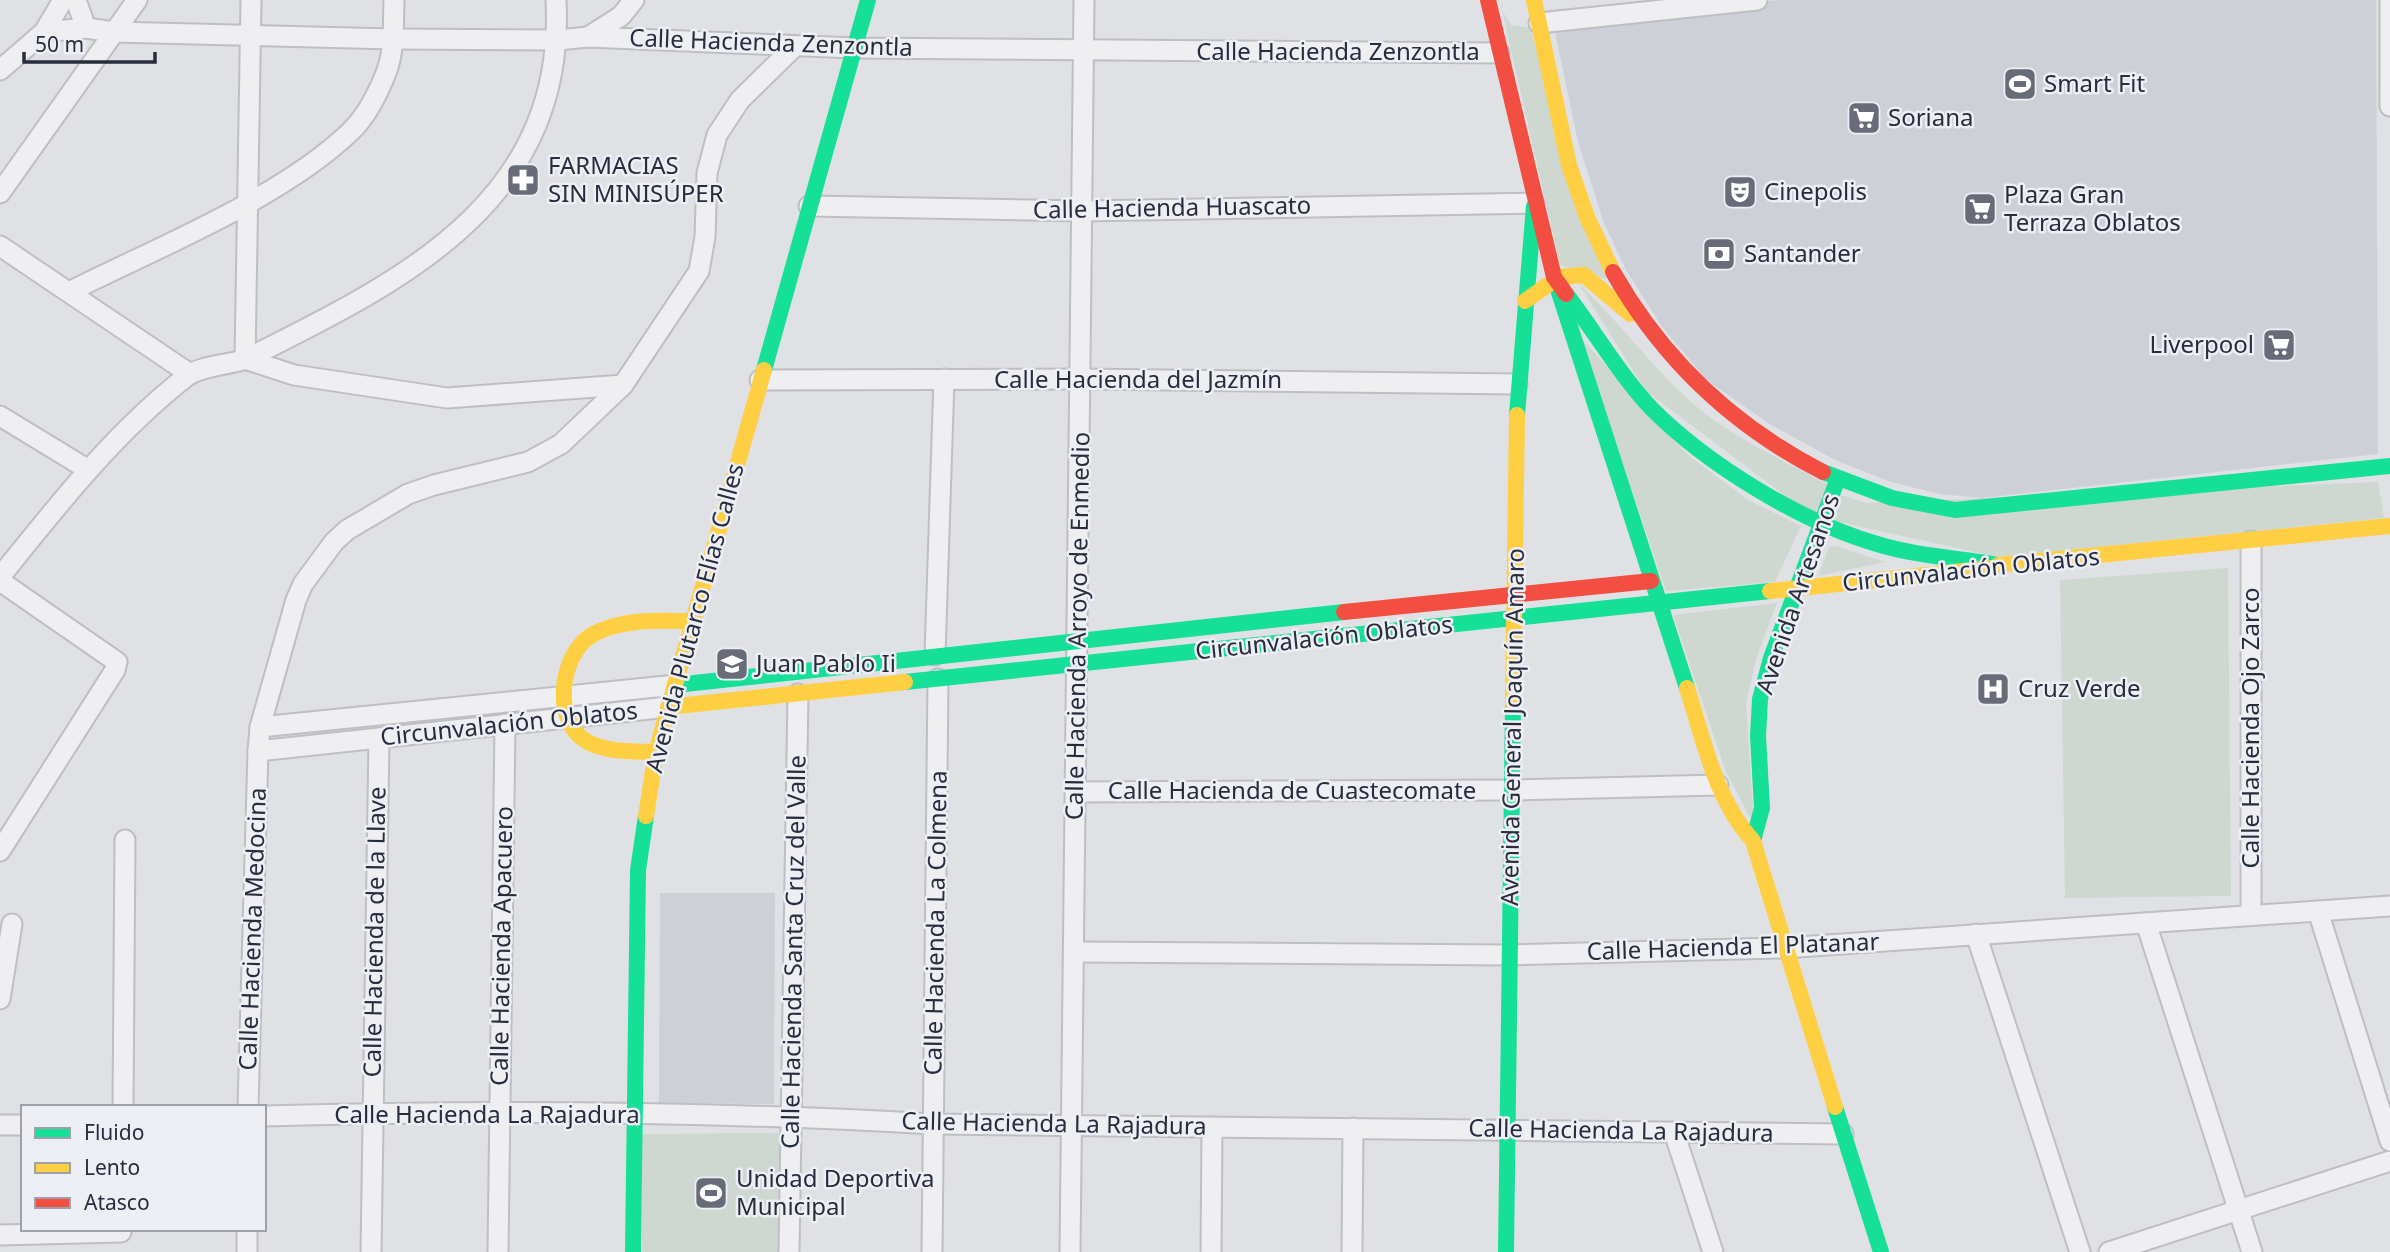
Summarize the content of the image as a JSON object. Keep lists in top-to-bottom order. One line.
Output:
{"streets":{"street":["Calle Hacienda Zenzontla","Calle Hacienda Huascato","Calle Hacienda del Jazmín","Circunvalación Oblatos","Avenida Artesanos","Avenida Plutarco Elías Calles","Calle Hacienda Arroyo de Enmedio","Avenida General Joaquín Amaro","Calle Hacienda Ojo Zarco","Calle Hacienda de Cuastecomate","Calle Hacienda La Colmena","Calle Hacienda Medocina","Calle Hacienda de la Llave","Calle Hacienda Apacuero","Calle Hacienda El Platanar","Calle Hacienda Santa Cruz del Valle","Calle Hacienda La Rajadura"]},"crossings":[["Calle Hacienda Zenzontla","Avenida Plutarco Elías Calles"],["Calle Hacienda Zenzontla","Calle Hacienda Arroyo de Enmedio"],["Calle Hacienda Zenzontla","Calle Hacienda Medocina"],["Calle Hacienda Huascato","Avenida Plutarco Elías Calles"],["Calle Hacienda Huascato","Calle Hacienda Arroyo de Enmedio"],["Calle Hacienda Huascato","Avenida General Joaquín Amaro"],["Calle Hacienda del Jazmín","Avenida Plutarco Elías Calles"],["Calle Hacienda del Jazmín","Calle Hacienda Arroyo de Enmedio"],["Calle Hacienda del Jazmín","Avenida General Joaquín Amaro"],["Circunvalación Oblatos","Avenida Artesanos"],["Circunvalación Oblatos","Avenida Plutarco Elías Calles"],["Circunvalación Oblatos","Calle Hacienda Arroyo de Enmedio"],["Circunvalación Oblatos","Avenida General Joaquín Amaro"],["Circunvalación Oblatos","Calle Hacienda Ojo Zarco"],["Circunvalación Oblatos","Calle Hacienda La Colmena"],["Circunvalación Oblatos","Calle Hacienda Medocina"],["Circunvalación Oblatos","Calle Hacienda de la Llave"],["Circunvalación Oblatos","Calle Hacienda Apacuero"],["Circunvalación Oblatos","Calle Hacienda Santa Cruz del Valle"],["Avenida Plutarco Elías Calles","Calle Hacienda La Rajadura"],["Calle Hacienda Arroyo de Enmedio","Calle Hacienda de Cuastecomate"],["Calle Hacienda Arroyo de Enmedio","Calle Hacienda El Platanar"],["Calle Hacienda Arroyo de Enmedio","Calle Hacienda La Rajadura"],["Avenida General Joaquín Amaro","Calle Hacienda de Cuastecomate"],["Avenida General Joaquín Amaro","Calle Hacienda El Platanar"],["Avenida General Joaquín Amaro","Calle Hacienda La Rajadura"],["Calle Hacienda Ojo Zarco","Calle Hacienda El Platanar"],["Calle Hacienda La Colmena","Calle Hacienda La Rajadura"],["Calle Hacienda de la Llave","Calle Hacienda La Rajadura"],["Calle Hacienda Apacuero","Calle Hacienda La Rajadura"],["Calle Hacienda Santa Cruz del Valle","Calle Hacienda La Rajadura"]],"places":{"sports":["Smart Fit","Unidad Deportiva Municipal"],"supermarket":["Soriana","Plaza Gran Terraza Oblatos","Liverpool"],"pharmacy":["FARMACIAS SIN MINISÚPER"],"theatre":["Cinepolis"],"bank":["Santander"],"school or university":["Juan Pablo Ii"],"hospital":["Cruz Verde"]},"legend":["Fluido","Lento","Atasco"],"scale_bar":"50 m"}
